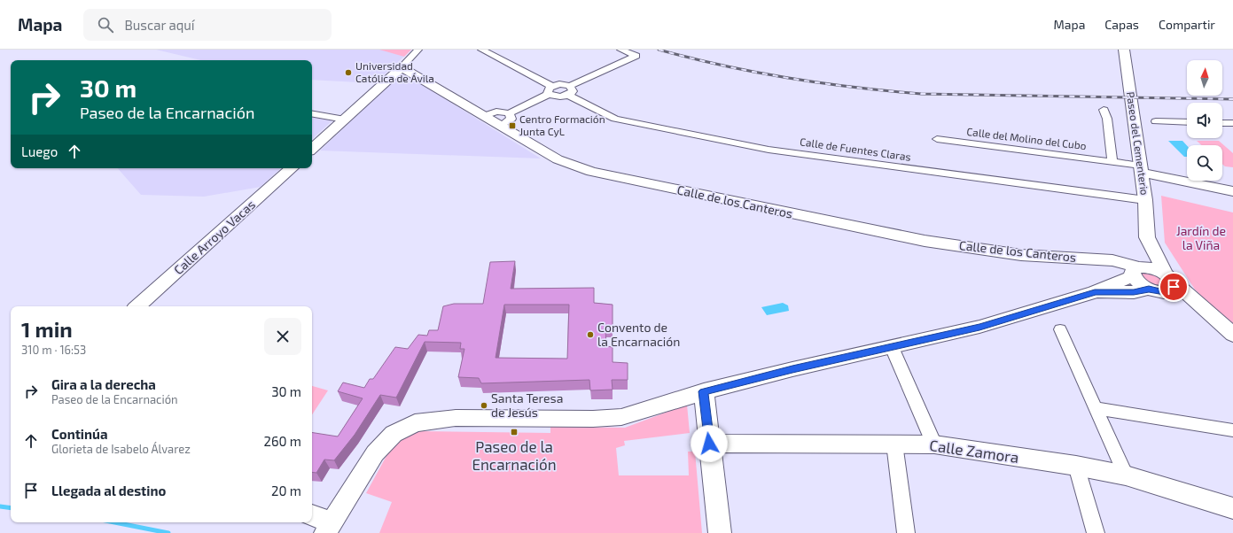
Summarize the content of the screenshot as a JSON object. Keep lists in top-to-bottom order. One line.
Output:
{"streets":{"street":["Calle del Molino del Cubo","Paseo del Cementerio","Calle de Fuentes Claras","Calle de los Canteros","Calle Arroyo Vacas","Calle Zamora"]},"crossings":[["Calle del Molino del Cubo","Paseo del Cementerio"],["Paseo del Cementerio","Calle de Fuentes Claras"],["Paseo del Cementerio","Calle de los Canteros"]],"parks":["Jardín de la Viña"],"places":{"other":["Universidad Católica de Ávila","Convento de la Encarnación","Santa Teresa de Jesús"],"transit":["Centro Formación Junta CyL","Paseo de la Encarnación"]},"north":"top","page":{"header":"Mapa","search":"Buscar aquí","nav":["Mapa","Capas","Compartir"],"turn":["30 m","Paseo de la Encarnación"],"then":"Luego","heading":["1 min","310 m · 16:53"],"list":[{"name":"Gira a la derecha","note":"Paseo de la Encarnación","value":"30 m"},{"name":"Continúa","note":"Glorieta de Isabelo Álvarez","value":"260 m"},{"name":"Llegada al destino","value":"20 m"}]}}
